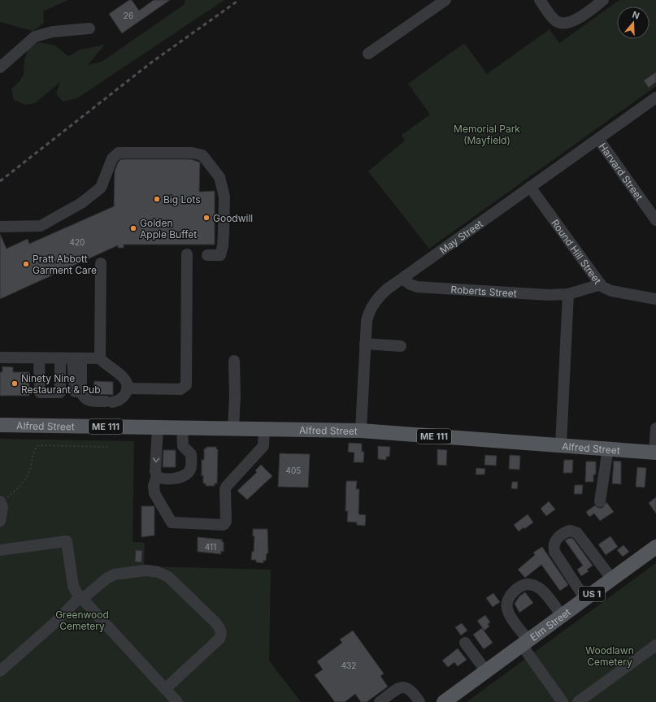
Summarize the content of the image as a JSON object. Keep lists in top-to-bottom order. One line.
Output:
{"streets":{"main road":["Alfred Street","ME 111","US 1","Elm Street"],"street":["Harvard Street","May Street","Round Hill Street","Roberts Street"]},"crossings":[["Harvard Street","May Street"],["May Street","Round Hill Street"],["May Street","Roberts Street"],["May Street","Alfred Street"],["Round Hill Street","Roberts Street"]],"parks":["Memorial Park (Mayfield)","Greenwood Cemetery","Woodlawn Cemetery"],"places":["Big Lots","Goodwill","Golden Apple Buffet","Pratt Abbott Garment Care","Ninety Nine Restaurant & Pub"],"house_numbers":["26","420","405","411","432"],"north":"top"}
